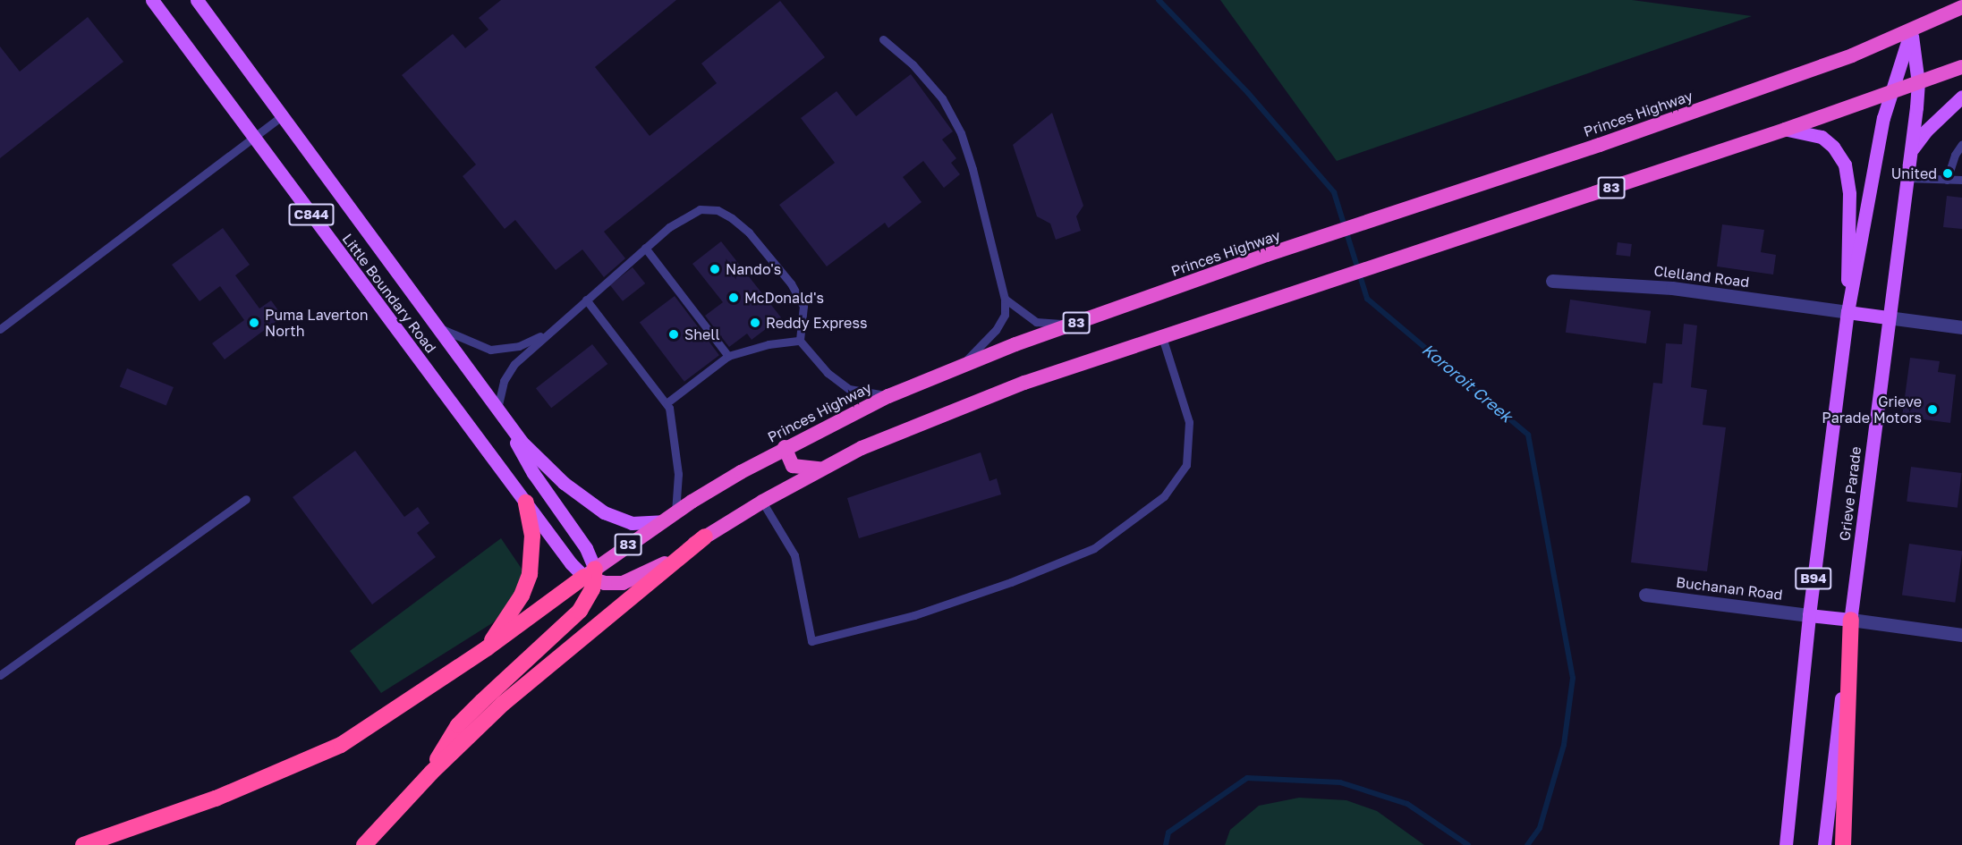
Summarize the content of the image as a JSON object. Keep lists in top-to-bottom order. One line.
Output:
{"streets":{"highway":["Princes Highway","83"],"main road":["C844","Little Boundary Road","Grieve Parade","B94"],"street":["Clelland Road","Buchanan Road"]},"crossings":[["Princes Highway","83"],["Princes Highway","Little Boundary Road"],["Princes Highway","Grieve Parade"],["83","Grieve Parade"],["Clelland Road","Grieve Parade"],["Grieve Parade","Buchanan Road"]],"water":["Kororoit Creek"],"places":["United","Nando's","McDonald's","Puma Laverton North","Reddy Express","Shell","Grieve Parade Motors"]}
